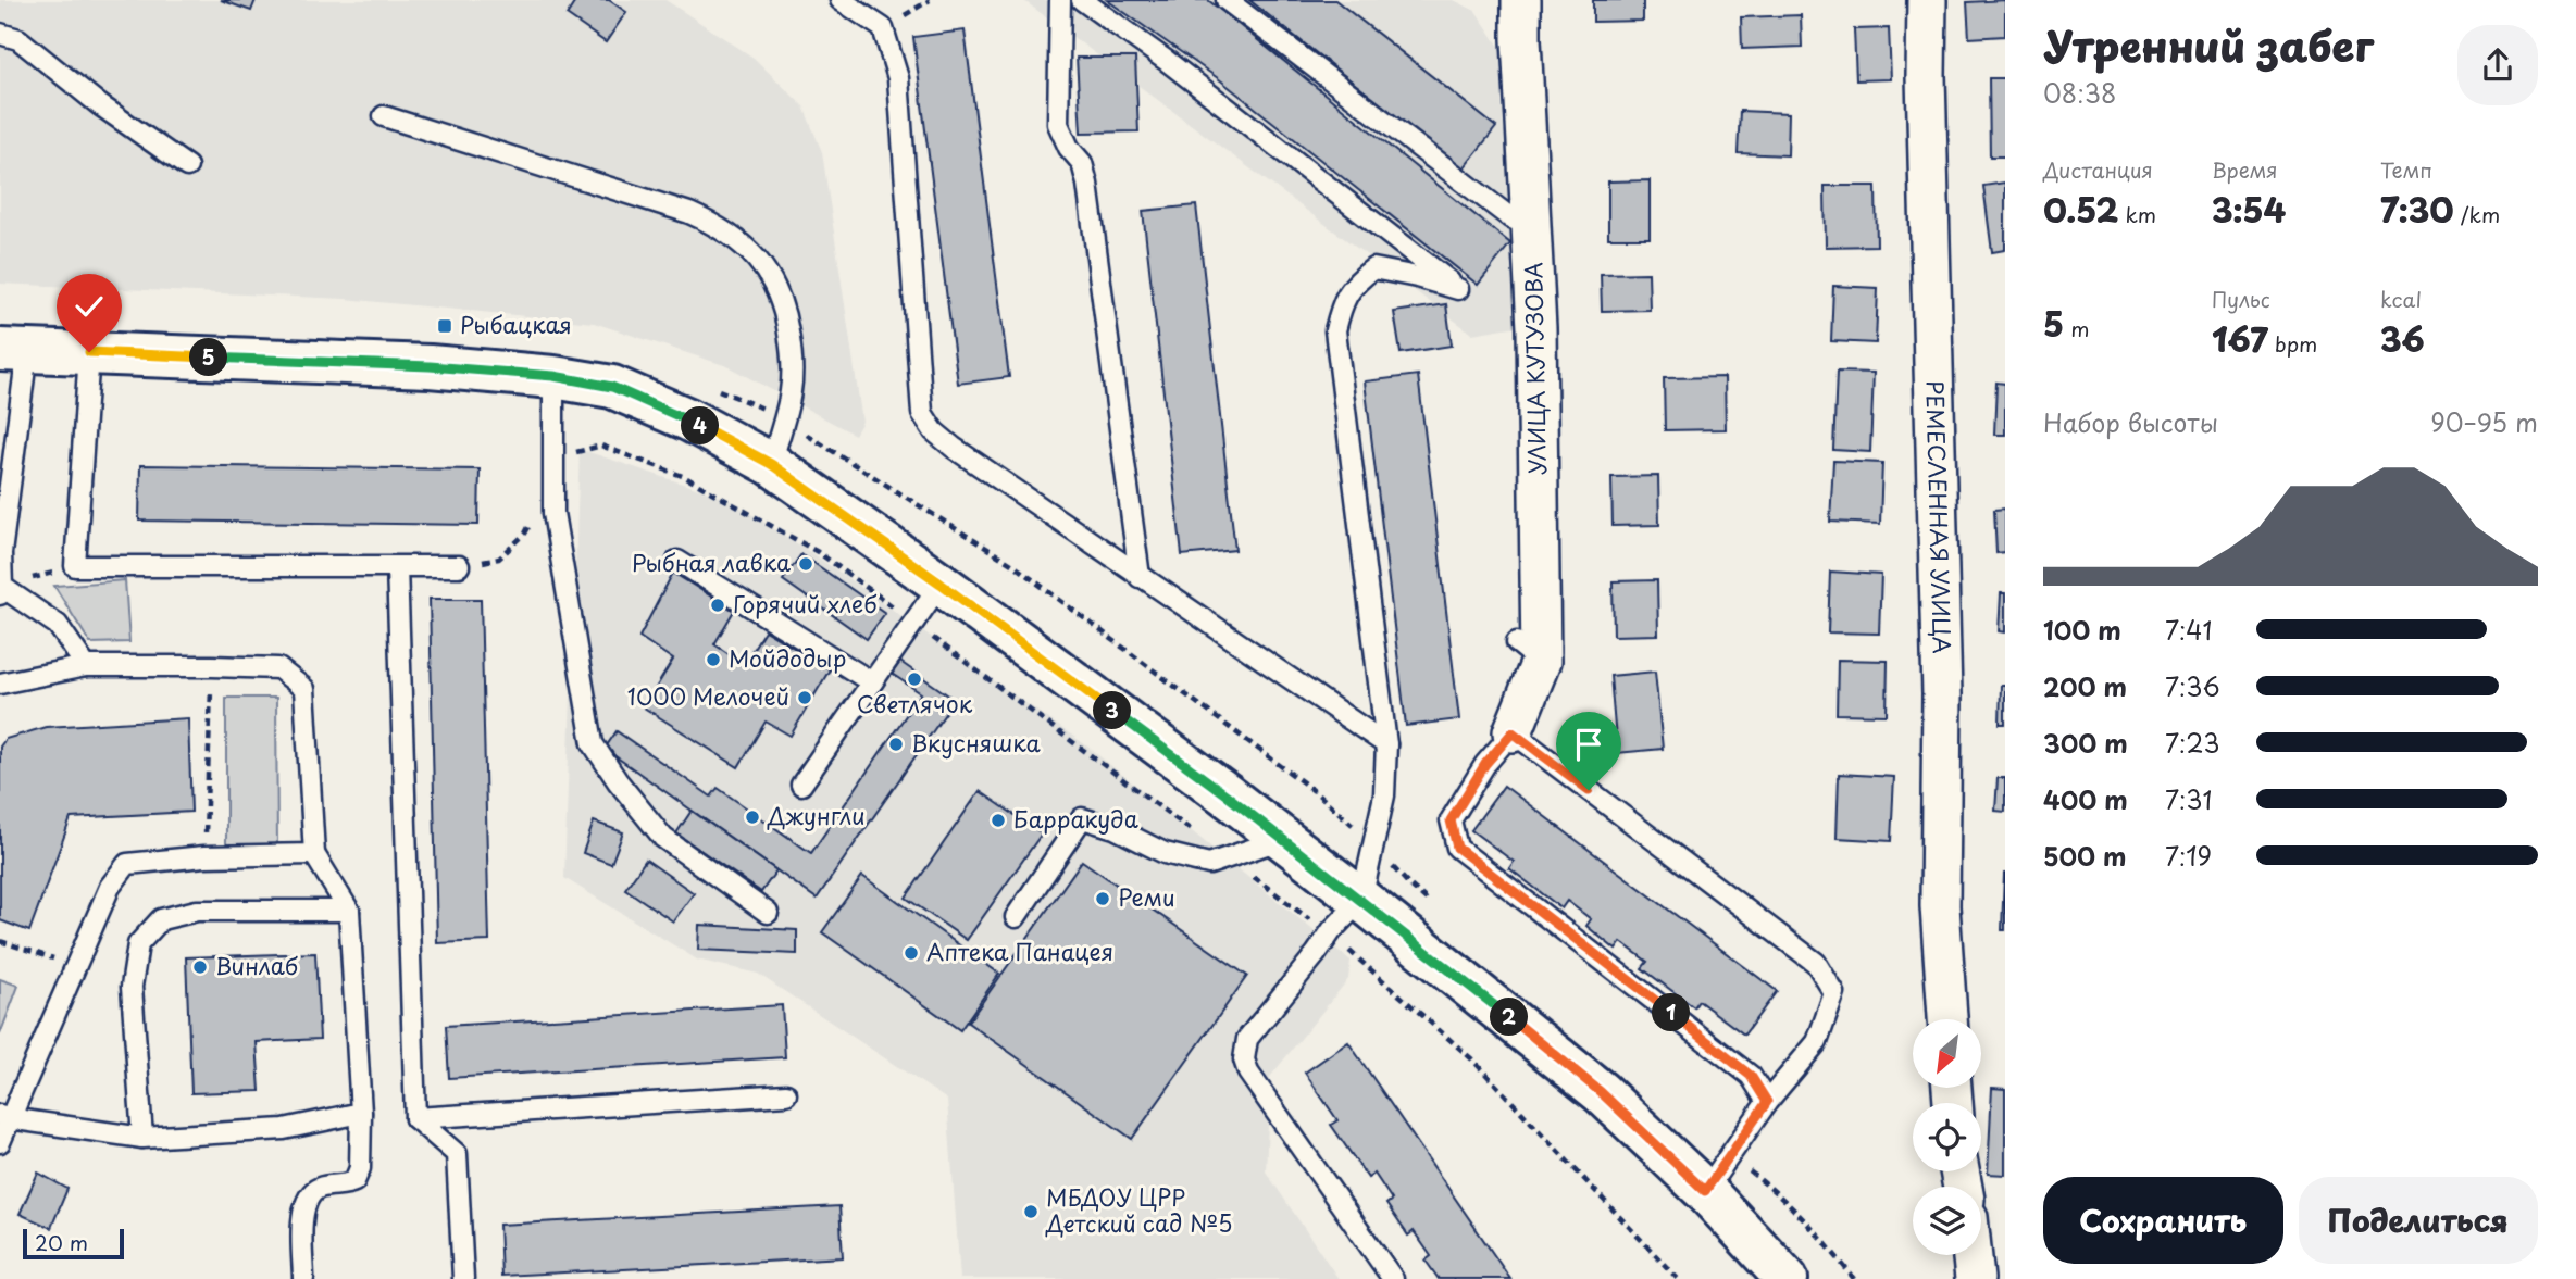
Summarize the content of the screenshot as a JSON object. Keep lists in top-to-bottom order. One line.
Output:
{"streets":{"street":["УЛИЦА КУТУЗОВА","РЕМЕСЛЕННАЯ УЛИЦА"]},"places":{"transit":["Рыбацкая"],"other":["Рыбная лавка","Горячий хлеб","Мойдодыр","Светлячок","1000 Мелочей","Вкусняшка","Джунгли","Барракуда","Реми","Аптека Панацея","Винлаб","МБДОУ ЦРР Детский сад №5"]},"scale_bar":"20 m","north":"bottom left","page":{"heading":["Утренний забег","08:38"],"stats":[["Дистанция","0.52 km"],["Время","3:54"],["Темп","7:30 /km"],["5 m"],["Пульс","167 bpm"],["kcal","36"]],"pins":["5","4","3","1","2"],"chart":["Набор высоты","90–95 m"],"list":[{"name":"100 m","note":"7:41"},{"name":"200 m","note":"7:36"},{"name":"300 m","note":"7:23"},{"name":"400 m","note":"7:31"},{"name":"500 m","note":"7:19"}],"buttons":["Сохранить","Поделиться"],"scale":"20 m"}}
